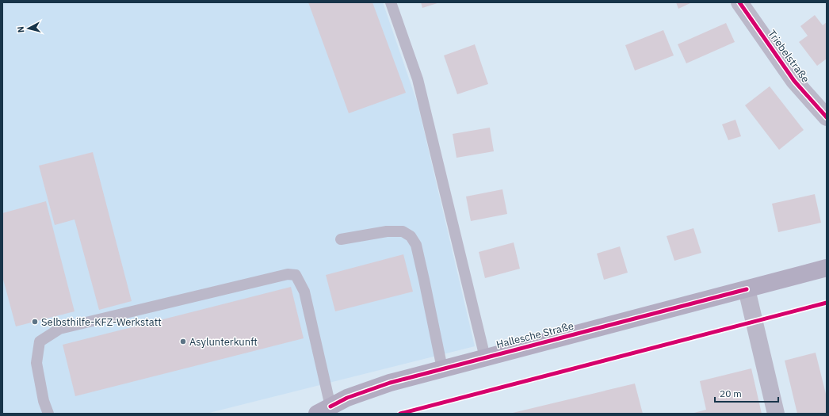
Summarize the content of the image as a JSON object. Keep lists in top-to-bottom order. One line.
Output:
{"streets":{"main road":["Hallesche Straße"],"street":["Triebelstraße"]},"places":["Selbsthilfe-KFZ-Werkstatt","Asylunterkunft"],"scale_bar":"20 m","north":"left"}
